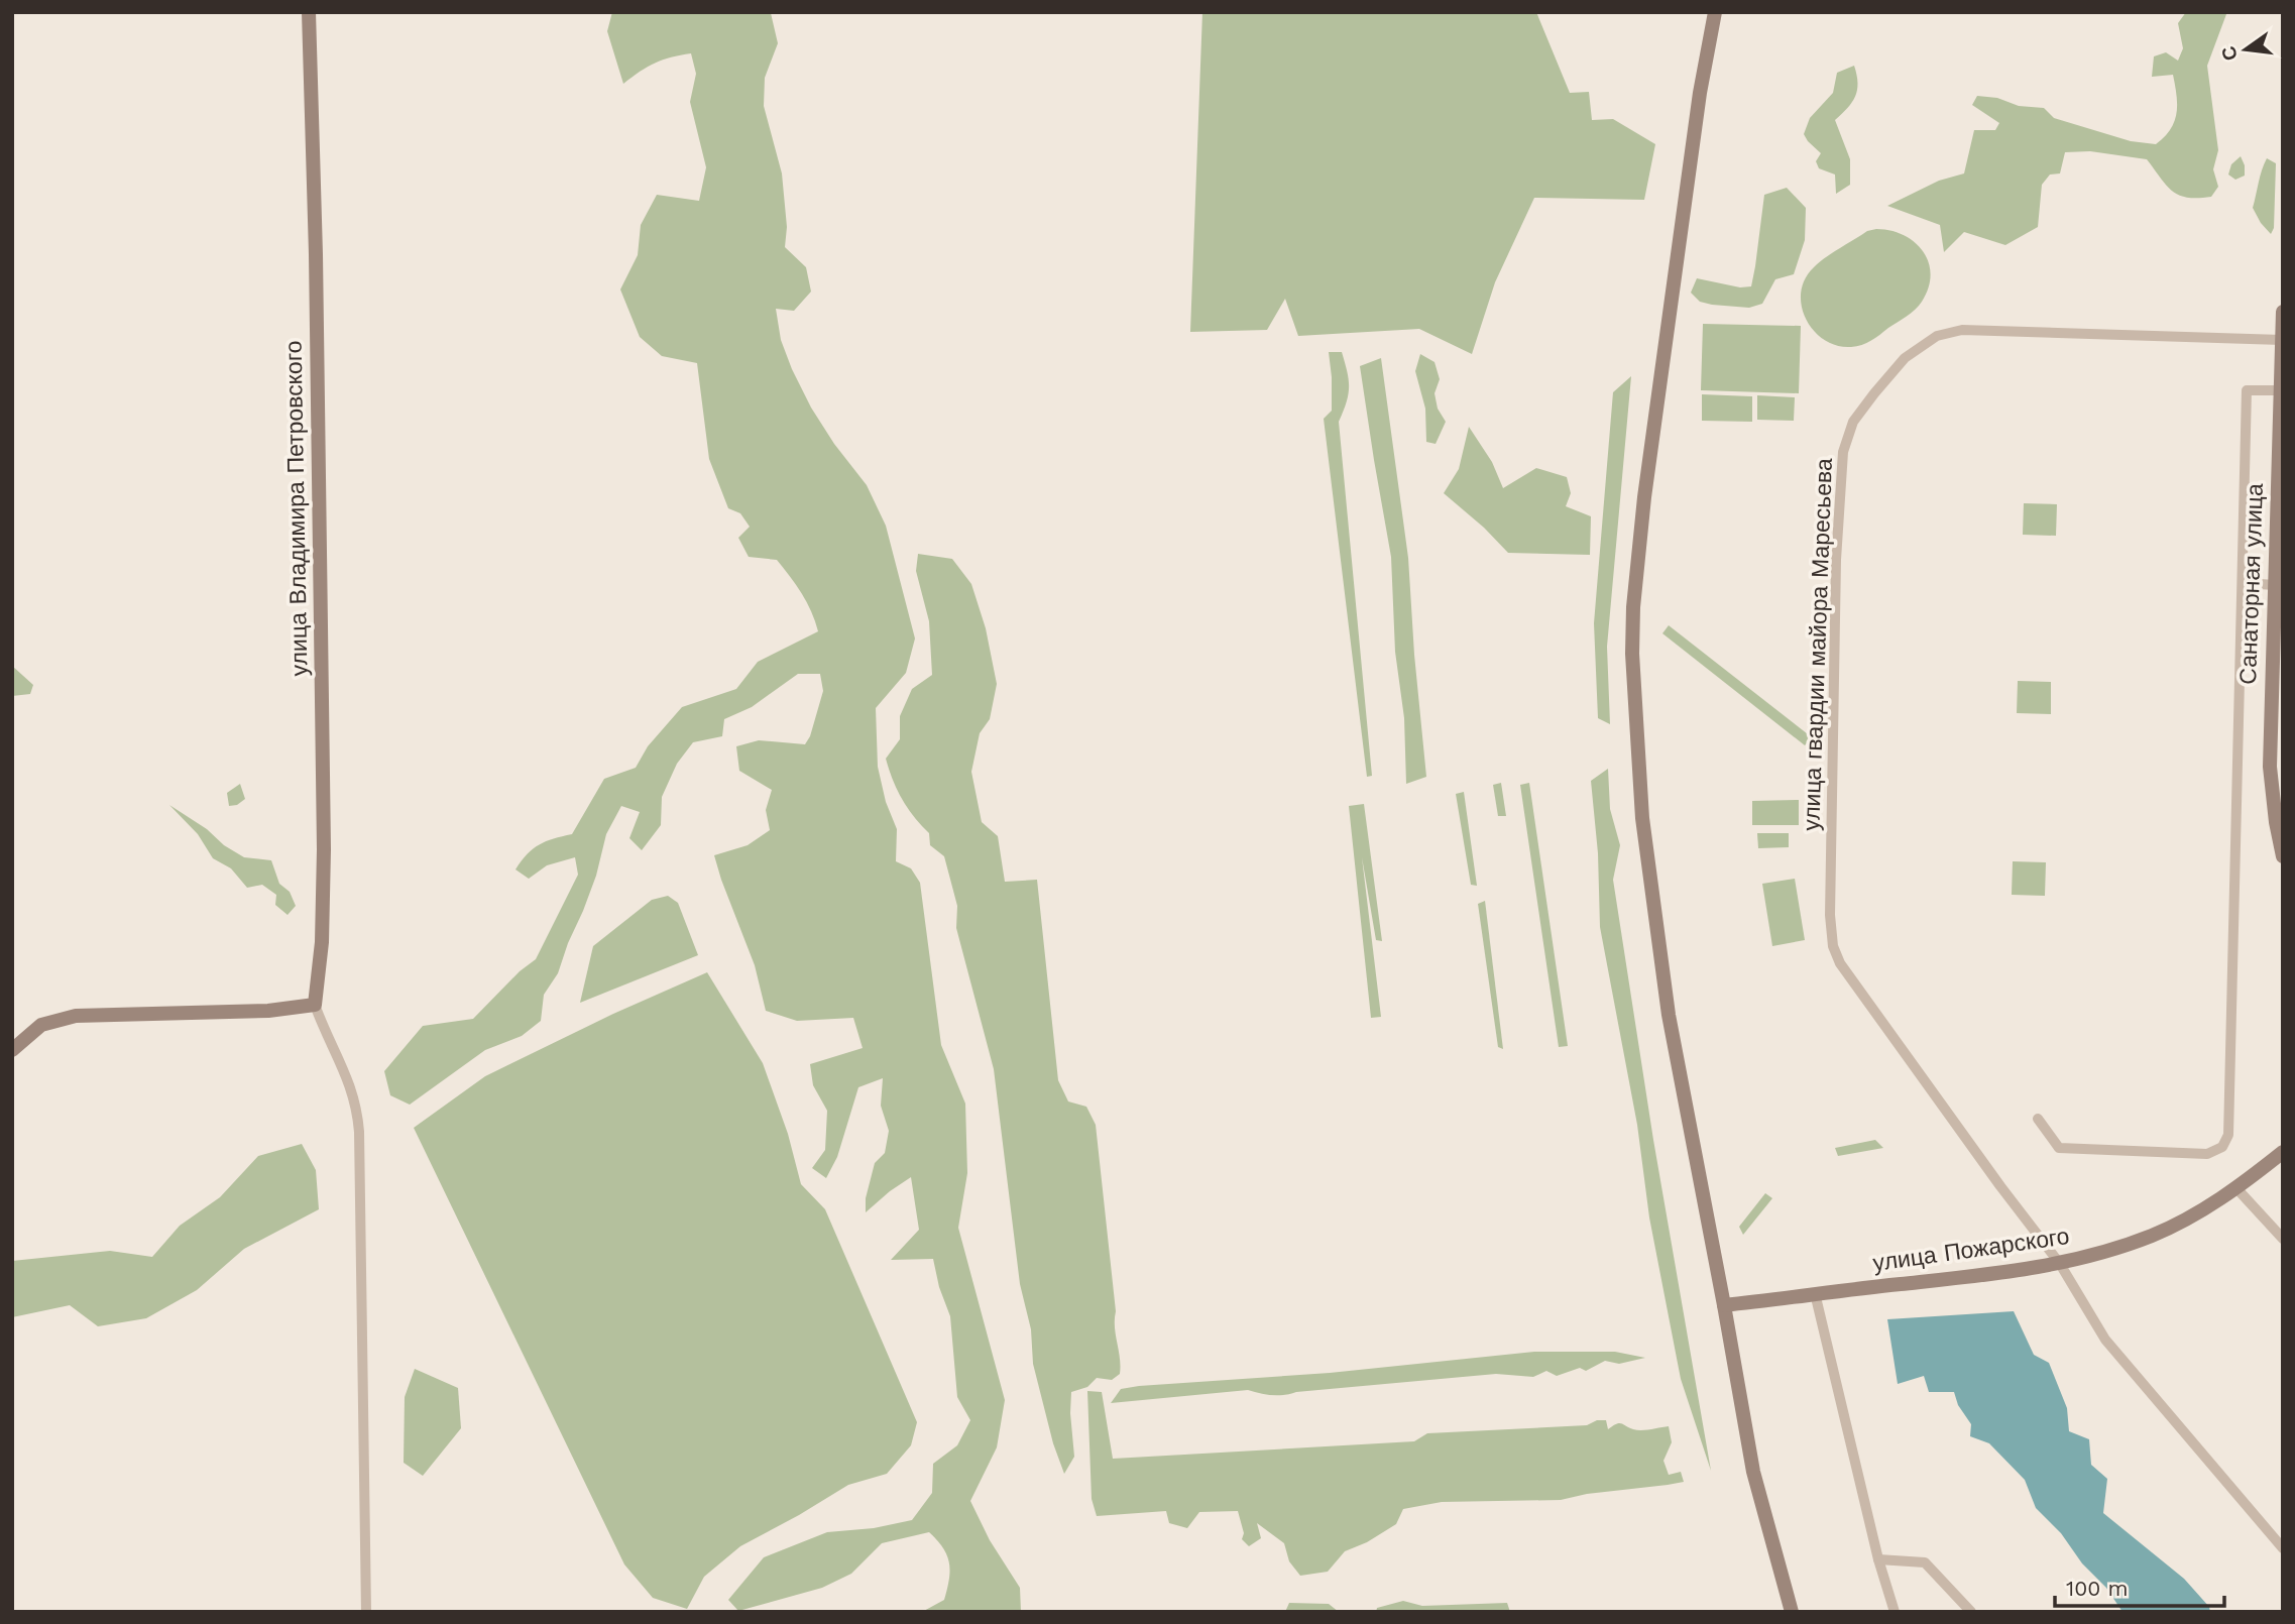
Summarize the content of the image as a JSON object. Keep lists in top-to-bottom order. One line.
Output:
{"streets":{"street":["улица Владимира Петровского","Санаторная улица","улица гвардии майора Маресьева","улица Пожарского"]},"crossings":[["Санаторная улица","улица гвардии майора Маресьева"],["улица гвардии майора Маресьева","улица Пожарского"]],"scale_bar":"100 m","north":"left"}
